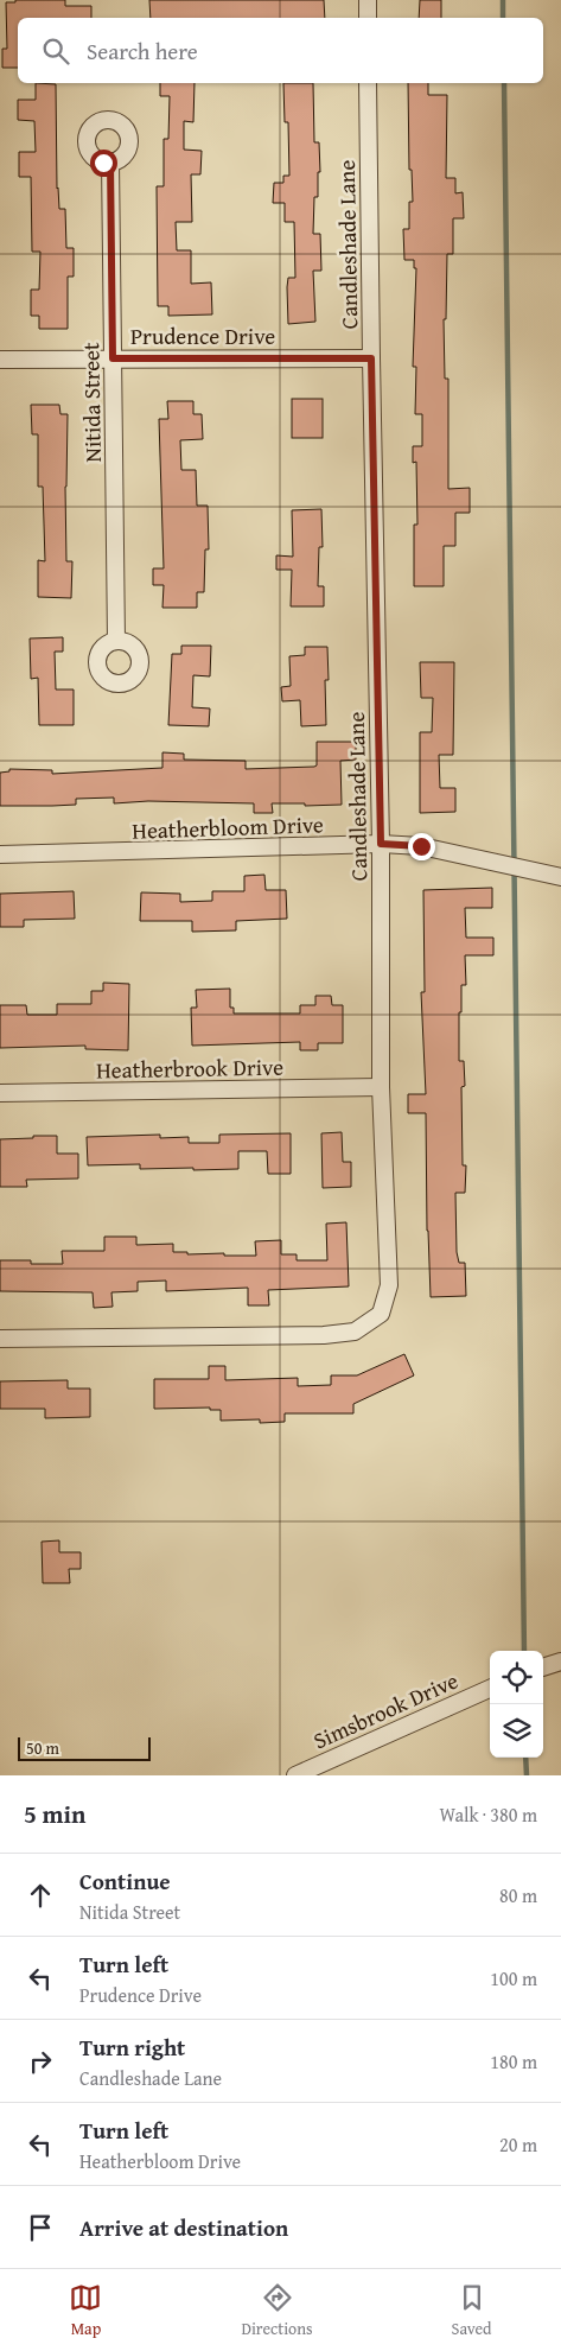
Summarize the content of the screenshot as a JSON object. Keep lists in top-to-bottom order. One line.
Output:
{"streets":{"street":["Candleshade Lane","Prudence Drive","Nitida Street","Heatherbloom Drive","Heatherbrook Drive","Simsbrook Drive"]},"crossings":[["Candleshade Lane","Prudence Drive"],["Candleshade Lane","Heatherbloom Drive"],["Candleshade Lane","Heatherbrook Drive"],["Prudence Drive","Nitida Street"]],"scale_bar":"50 m","page":{"search":"Search here","scale":"50 m","heading":["5 min","Walk · 380 m"],"list":[["Continue","Nitida Street","80 m"],["Turn left","Prudence Drive","100 m"],["Turn right","Candleshade Lane","180 m"],["Turn left","Heatherbloom Drive","20 m"],"Arrive at destination"],"nav":["Map","Directions","Saved"]}}
